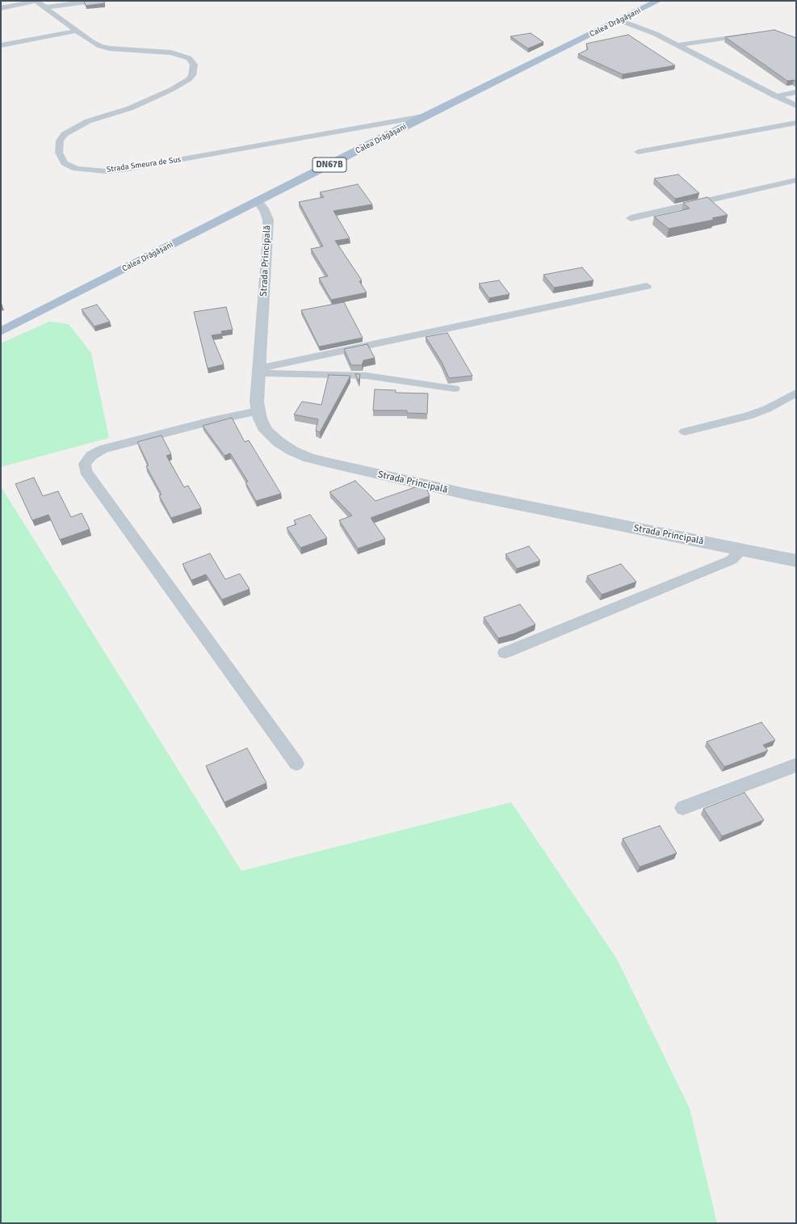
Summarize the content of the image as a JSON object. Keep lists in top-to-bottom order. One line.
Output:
{"streets":{"main road":["Calea Drăgășani","DN67B"],"street":["Strada Smeura de Sus","Strada Principală"]},"crossings":[["Calea Drăgășani","Strada Smeura de Sus"],["Calea Drăgășani","Strada Principală"]]}
